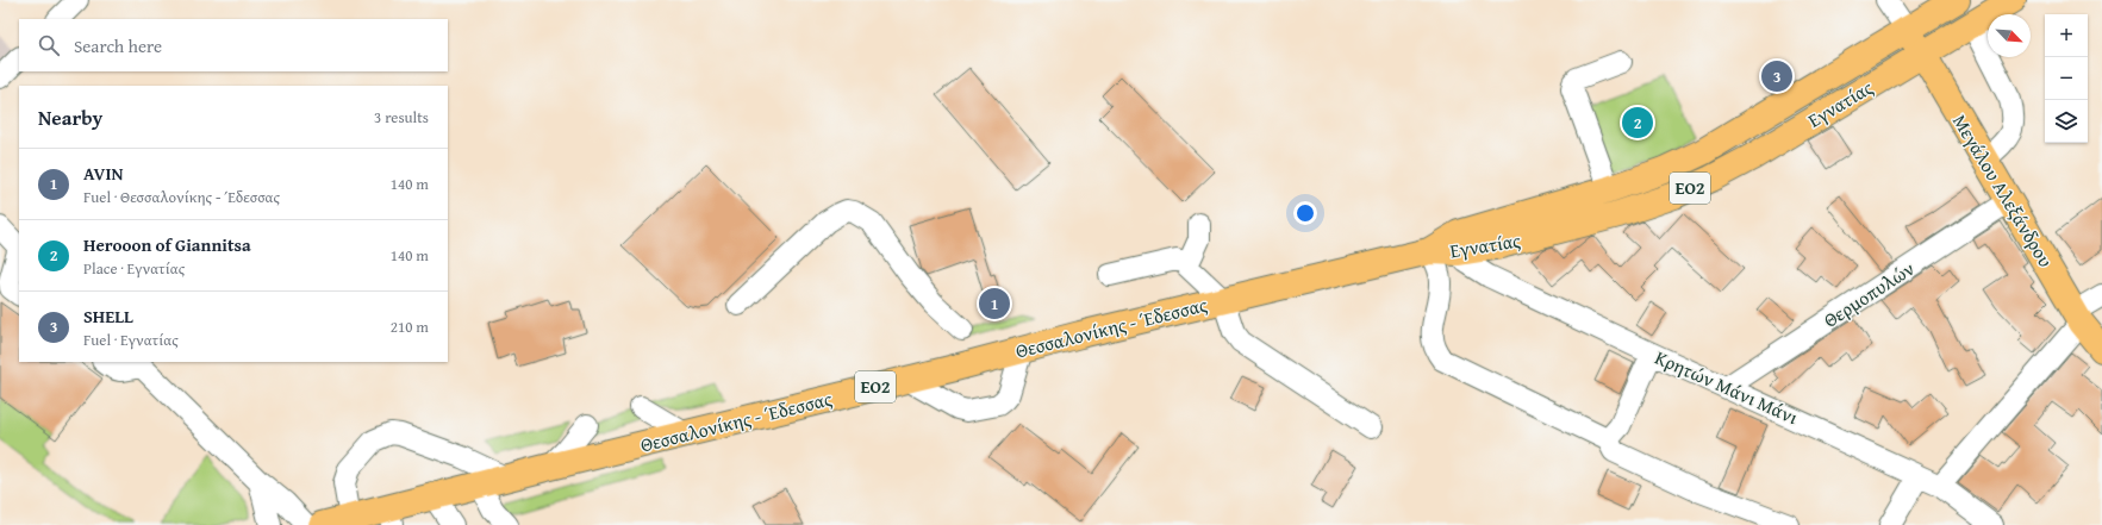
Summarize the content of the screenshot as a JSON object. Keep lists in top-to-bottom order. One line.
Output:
{"streets":{"main road":["Εγνατίας","ΕΟ2","Μεγάλου Αλεξάνδρου","Θεσσαλονίκης - Έδεσσας"],"street":["Θερμοπυλών","Κρητών Μάνι Μάνι"]},"crossings":[["Εγνατίας","Μεγάλου Αλεξάνδρου"],["Εγνατίας","Θεσσαλονίκης - Έδεσσας"],["Εγνατίας","Κρητών Μάνι Μάνι"],["Μεγάλου Αλεξάνδρου","Θερμοπυλών"],["Θερμοπυλών","Κρητών Μάνι Μάνι"]],"north":"bottom right","page":{"map_buttons":["+","−"],"search":"Search here","pins":["3","2","1"],"heading":["Nearby","3 results"],"list":[{"mark":"1","name":"AVIN","note":"Fuel · Θεσσαλονίκης - Έδεσσας","value":"140 m"},{"mark":"2","name":"Herooon of Giannitsa","note":"Place · Εγνατίας","value":"140 m"},{"mark":"3","name":"SHELL","note":"Fuel · Εγνατίας","value":"210 m"}]}}
